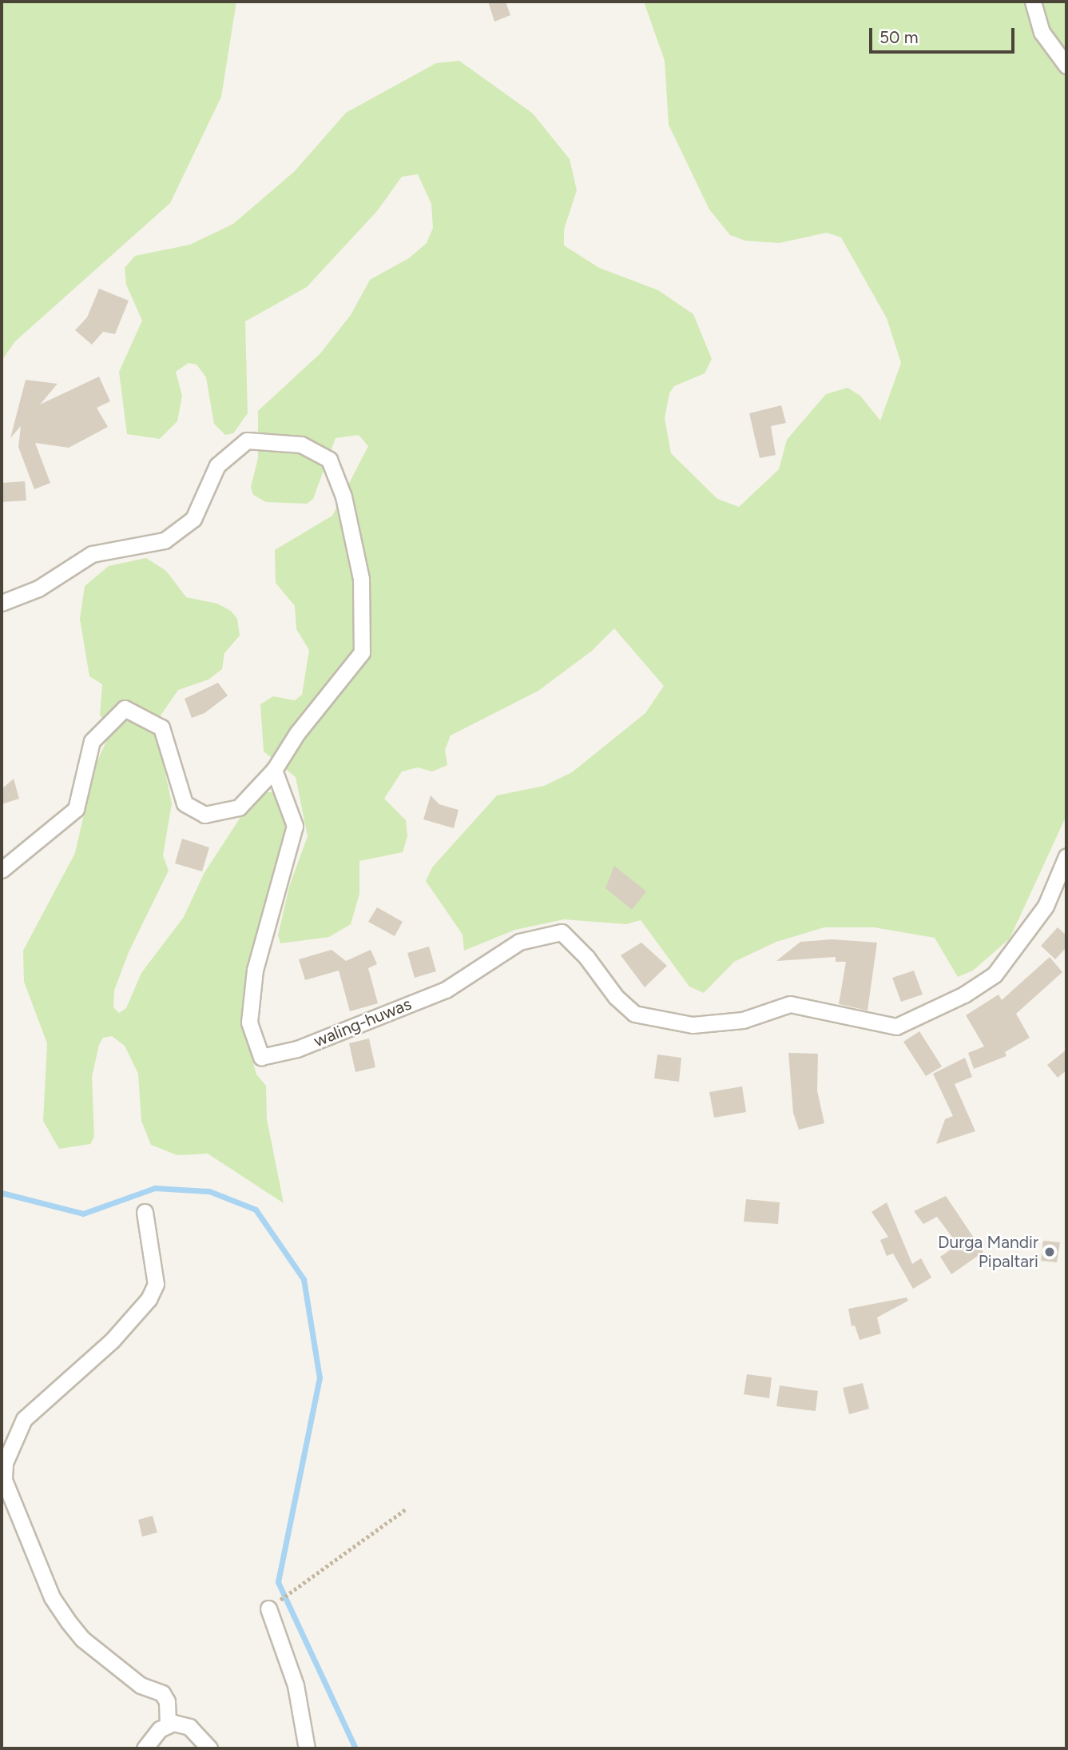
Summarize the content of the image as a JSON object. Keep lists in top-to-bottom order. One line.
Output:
{"streets":{"street":["waling-huwas"]},"places":["Durga Mandir Pipaltari"],"scale_bar":"50 m"}
